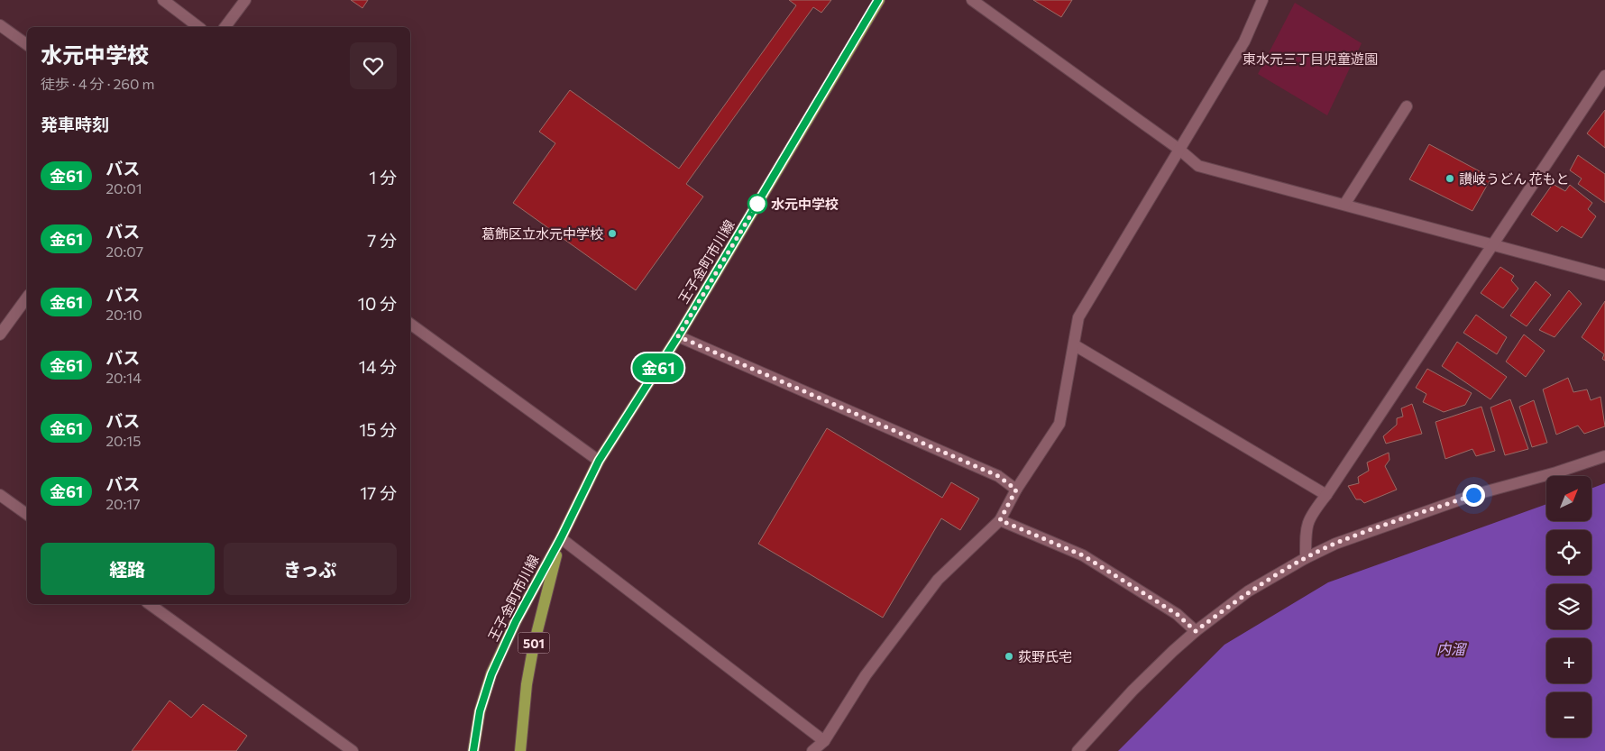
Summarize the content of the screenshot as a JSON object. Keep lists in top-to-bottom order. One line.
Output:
{"streets":{"main road":["王子金町市川線","501"]},"water":["内溜"],"parks":["東水元三丁目児童遊園"],"places":["讃岐うどん 花もと","水元中学校","葛飾区立水元中学校","荻野氏宅"],"lines":["bus line 金61"],"north":"top right","page":{"on_map":"金61","heading":[["水元中学校","徒歩 · 4 分 · 260 m"],"発車時刻"],"list":[{"mark":"金61","name":"バス","note":"20:01","value":"1 分"},{"mark":"金61","name":"バス","note":"20:07","value":"7 分"},{"mark":"金61","name":"バス","note":"20:10","value":"10 分"},{"mark":"金61","name":"バス","note":"20:14","value":"14 分"},{"mark":"金61","name":"バス","note":"20:15","value":"15 分"},{"mark":"金61","name":"バス","note":"20:17","value":"17 分"}],"map_buttons":["+","−"],"buttons":["経路","きっぷ"]}}
